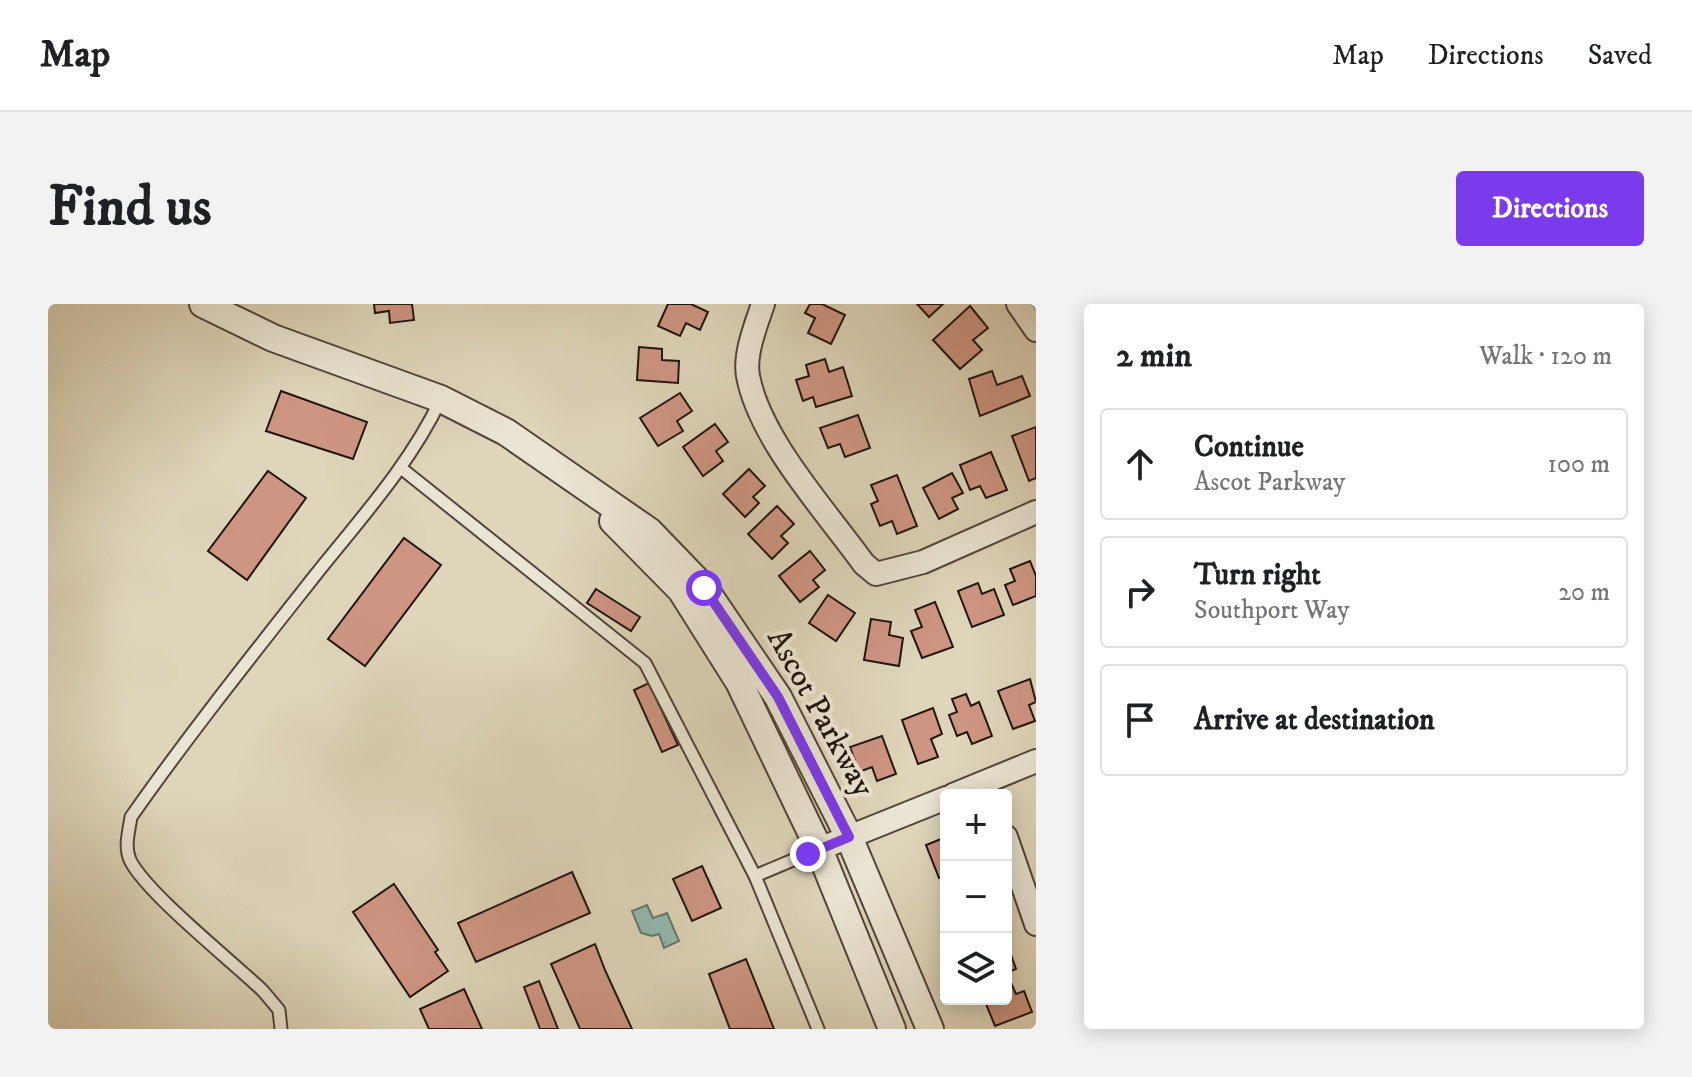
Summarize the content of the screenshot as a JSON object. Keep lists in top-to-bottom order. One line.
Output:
{"streets":{"street":["Ascot Parkway"]},"page":{"header":"Map","nav":["Map","Directions","Saved"],"buttons":"Directions","title":"Find us","heading":["2 min","Walk · 120 m"],"list":[["Continue","Ascot Parkway","100 m"],["Turn right","Southport Way","20 m"],"Arrive at destination"],"map_buttons":["+","−"]}}
